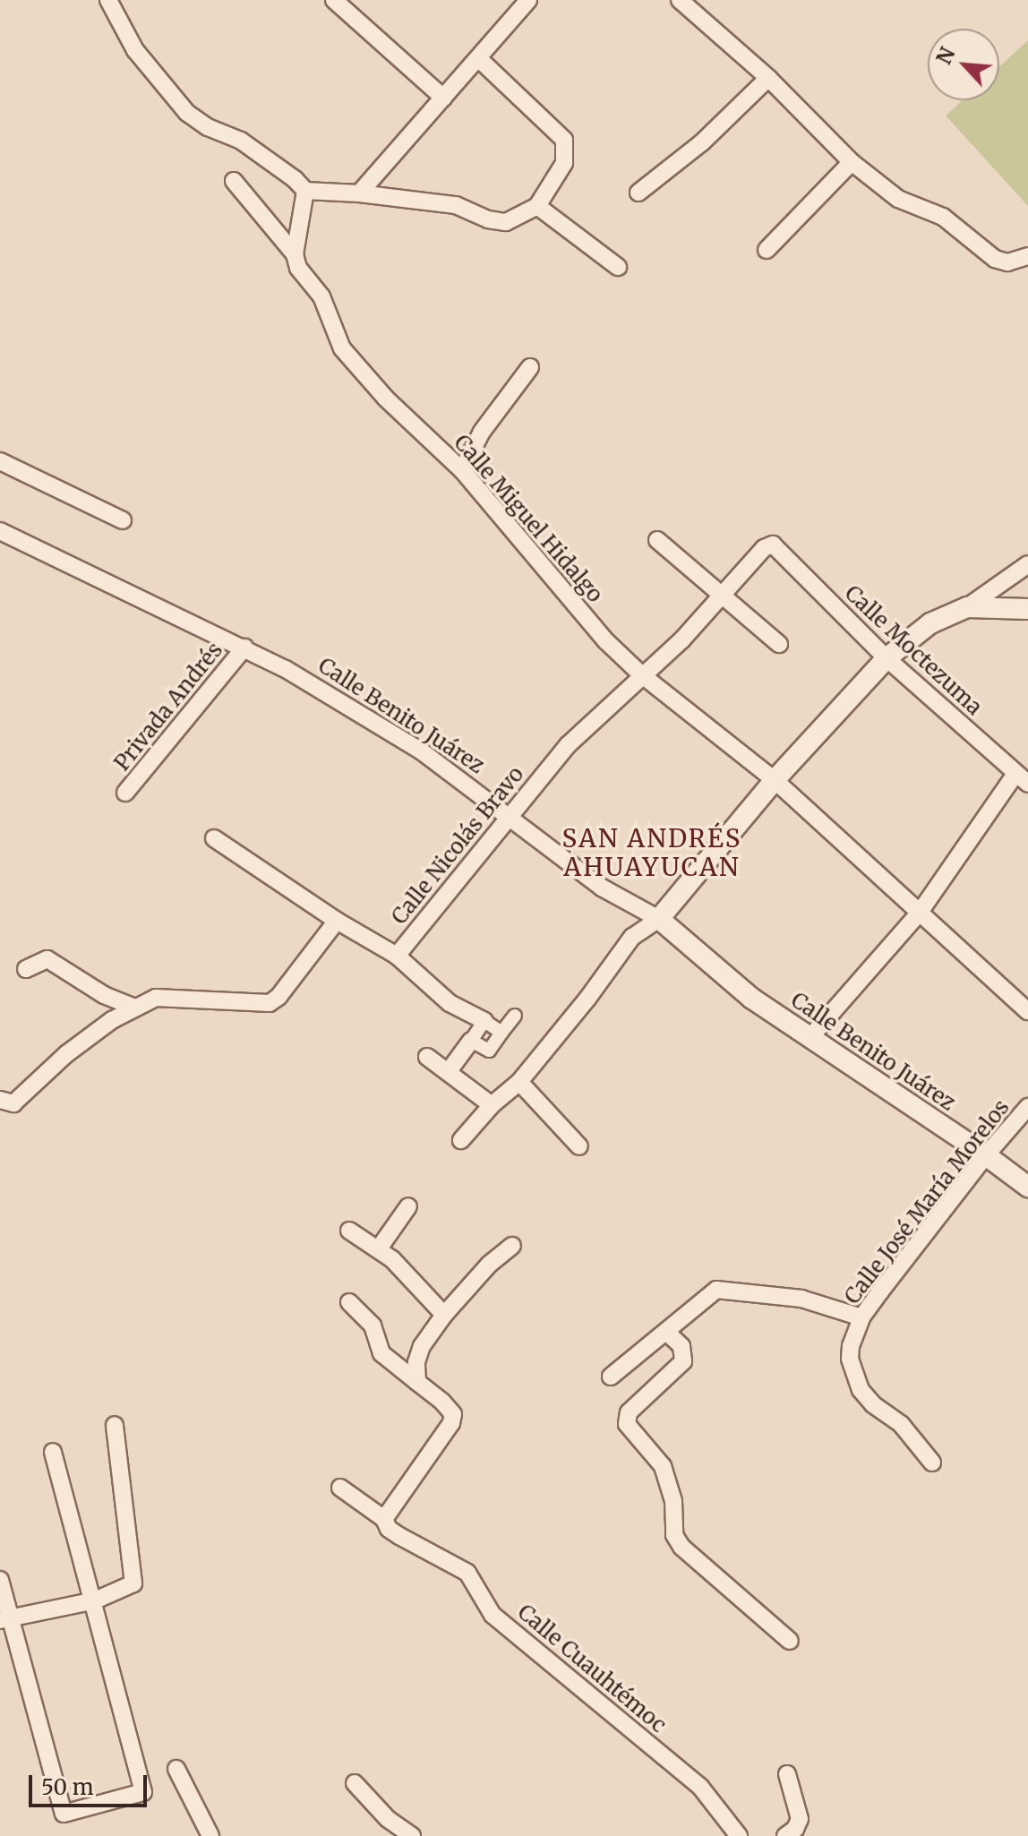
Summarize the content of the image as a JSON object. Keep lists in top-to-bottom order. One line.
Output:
{"streets":{"street":["Calle Miguel Hidalgo","Calle Moctezuma","Privada Andrés","Calle Benito Juárez","Calle Nicolás Bravo","Calle José María Morelos","Calle Cuauhtémoc"]},"crossings":[["Calle Miguel Hidalgo","Calle Nicolás Bravo"],["Calle Moctezuma","Calle Nicolás Bravo"],["Privada Andrés","Calle Benito Juárez"],["Calle Benito Juárez","Calle Nicolás Bravo"],["Calle Benito Juárez","Calle José María Morelos"]],"districts":["SAN ANDRÉS AHUAYUCAN"],"scale_bar":"50 m","north":"top left"}
